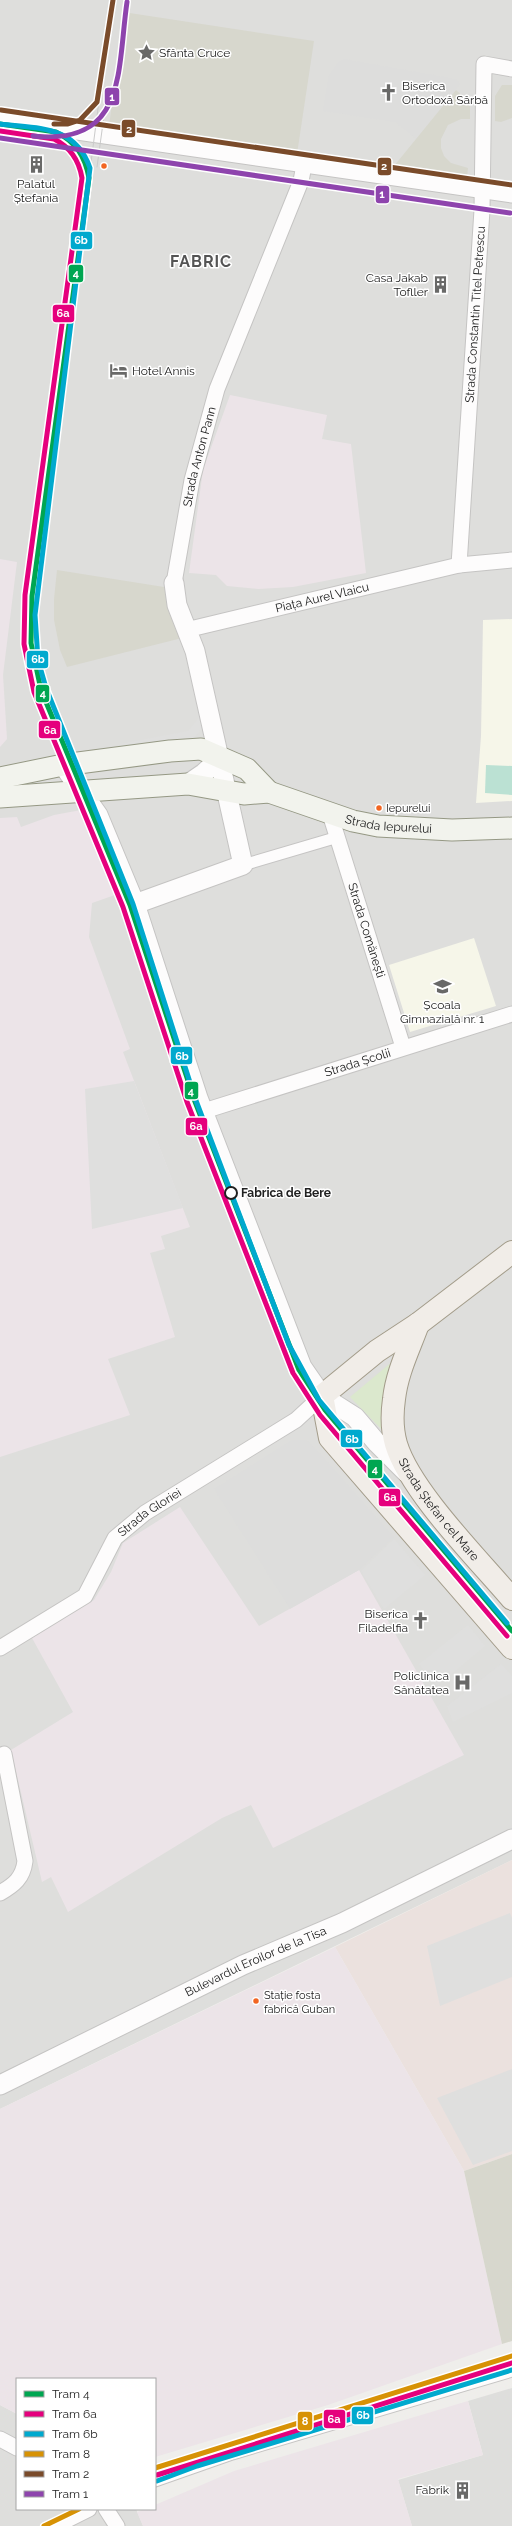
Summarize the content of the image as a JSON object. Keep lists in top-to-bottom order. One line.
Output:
{"streets":{"main road":["Strada Iepurelui","Strada Ștefan cel Mare"],"street":["Strada Constantin Titel Petrescu","Strada Anton Pann","Piața Aurel Vlaicu","Strada Comănești","Strada Școlii","Strada Gloriei","Bulevardul Eroilor de la Tisa"]},"crossings":[["Strada Constantin Titel Petrescu","Piața Aurel Vlaicu"],["Strada Anton Pann","Piața Aurel Vlaicu"],["Strada Anton Pann","Strada Iepurelui"],["Strada Iepurelui","Strada Comănești"],["Strada Iepurelui","Strada Ștefan cel Mare"],["Strada Comănești","Strada Școlii"],["Strada Școlii","Strada Ștefan cel Mare"],["Strada Ștefan cel Mare","Strada Gloriei"]],"districts":["FABRIC"],"places":{"place":["Sfânta Cruce"],"church":["Biserica Ortodoxă Sârbă","Biserica Filadelfia"],"building":["Palatul Ștefania","Casa Jakab Tofller","Fabrik"],"hotel":["Hotel Annis"],"other":["Iepurelui","Fabrica de Bere","Stație fosta fabrică Guban"],"school or university":["Școala Gimnazială nr. 1"],"hospital":["Policlinica Sănătatea"]},"lines":["tram line 2","tram line 1","tram line 4","tram line 6b","tram line 6a","tram line 8"],"legend":["Tram 4","Tram 6a","Tram 6b","Tram 8","Tram 2","Tram 1"]}
